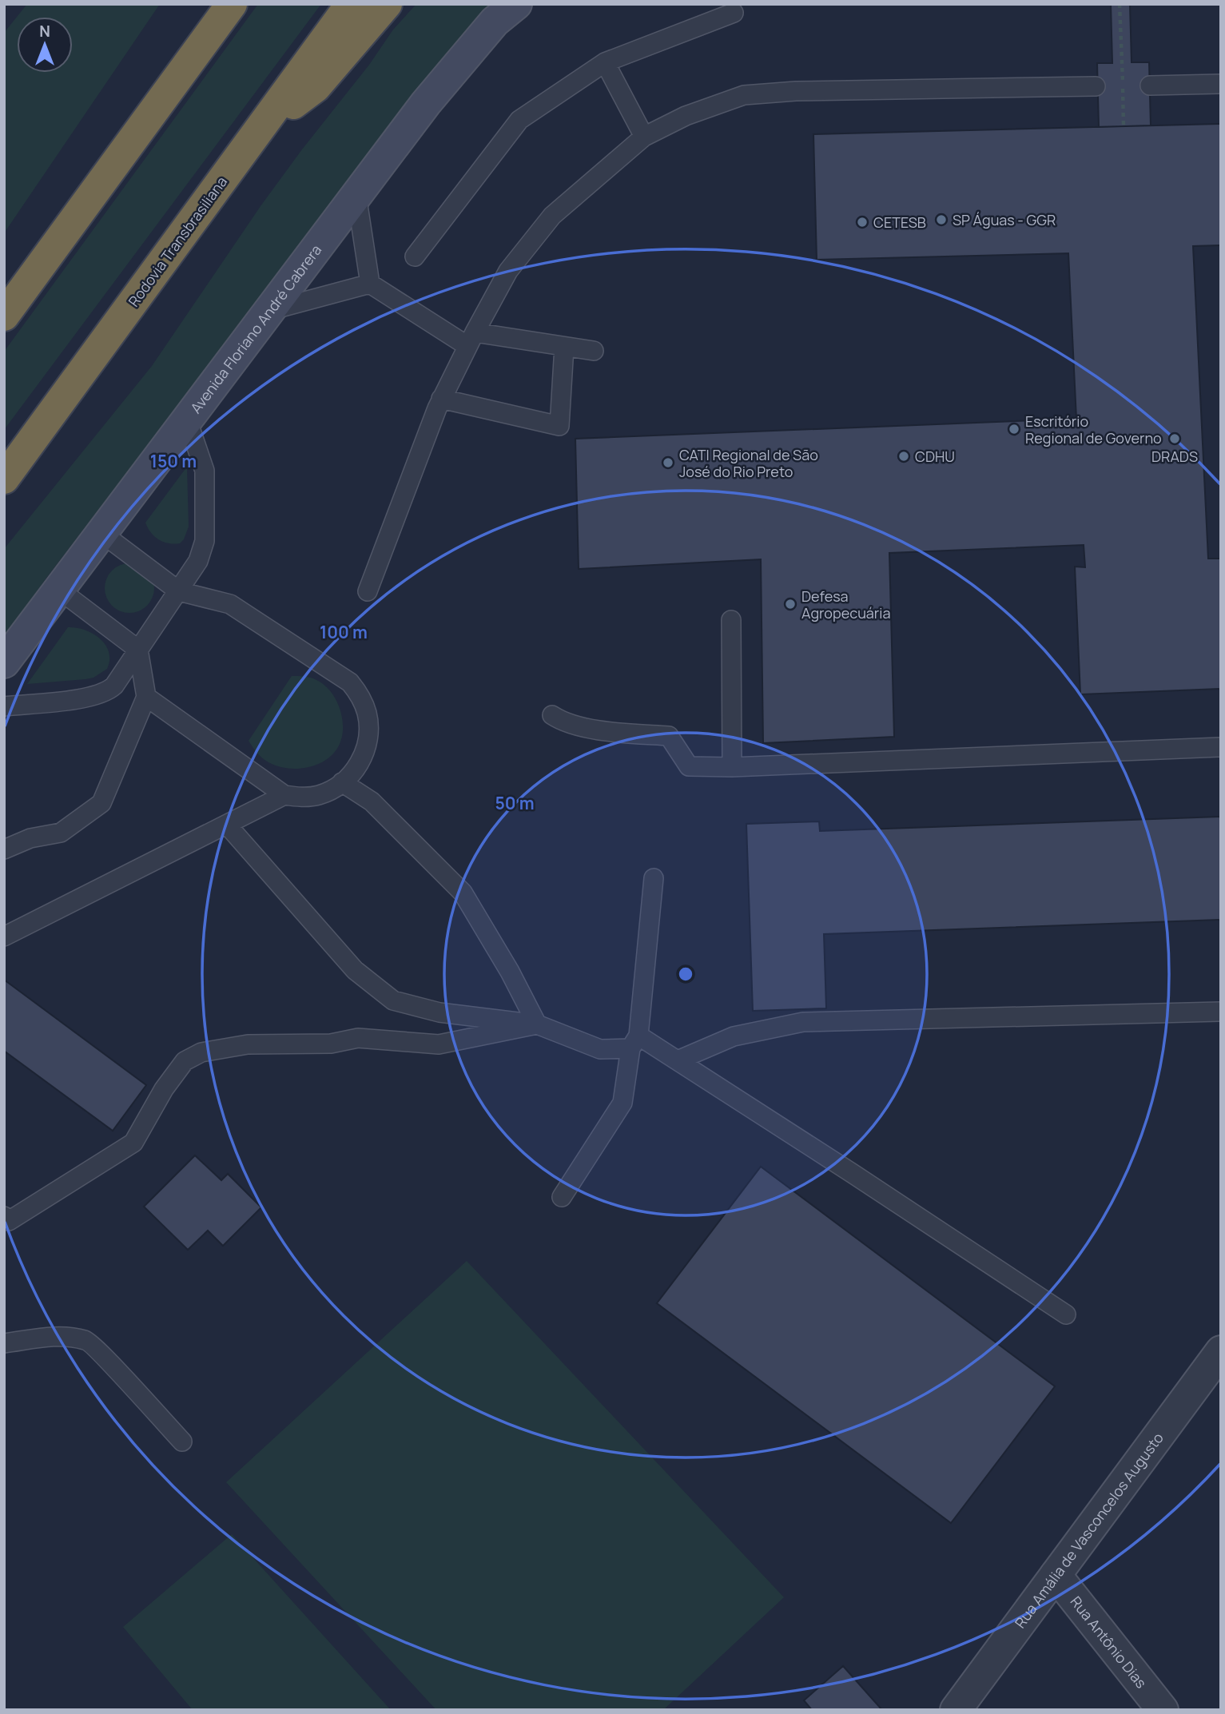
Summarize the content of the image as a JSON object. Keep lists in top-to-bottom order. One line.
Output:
{"streets":{"highway":["Rodovia Transbrasiliana"],"main road":["Avenida Floriano André Cabrera"],"street":["Rua Amália de Vasconcelos Augusto","Rua Antônio Dias"]},"crossings":[["Rua Amália de Vasconcelos Augusto","Rua Antônio Dias"]],"places":["SP Águas - GGR","CETESB","Escritório Regional de Governo","DRADS","CDHU","CATI Regional de São José do Rio Preto","Defesa Agropecuária"],"north":"top","rings":["150 m","100 m","50 m"]}
